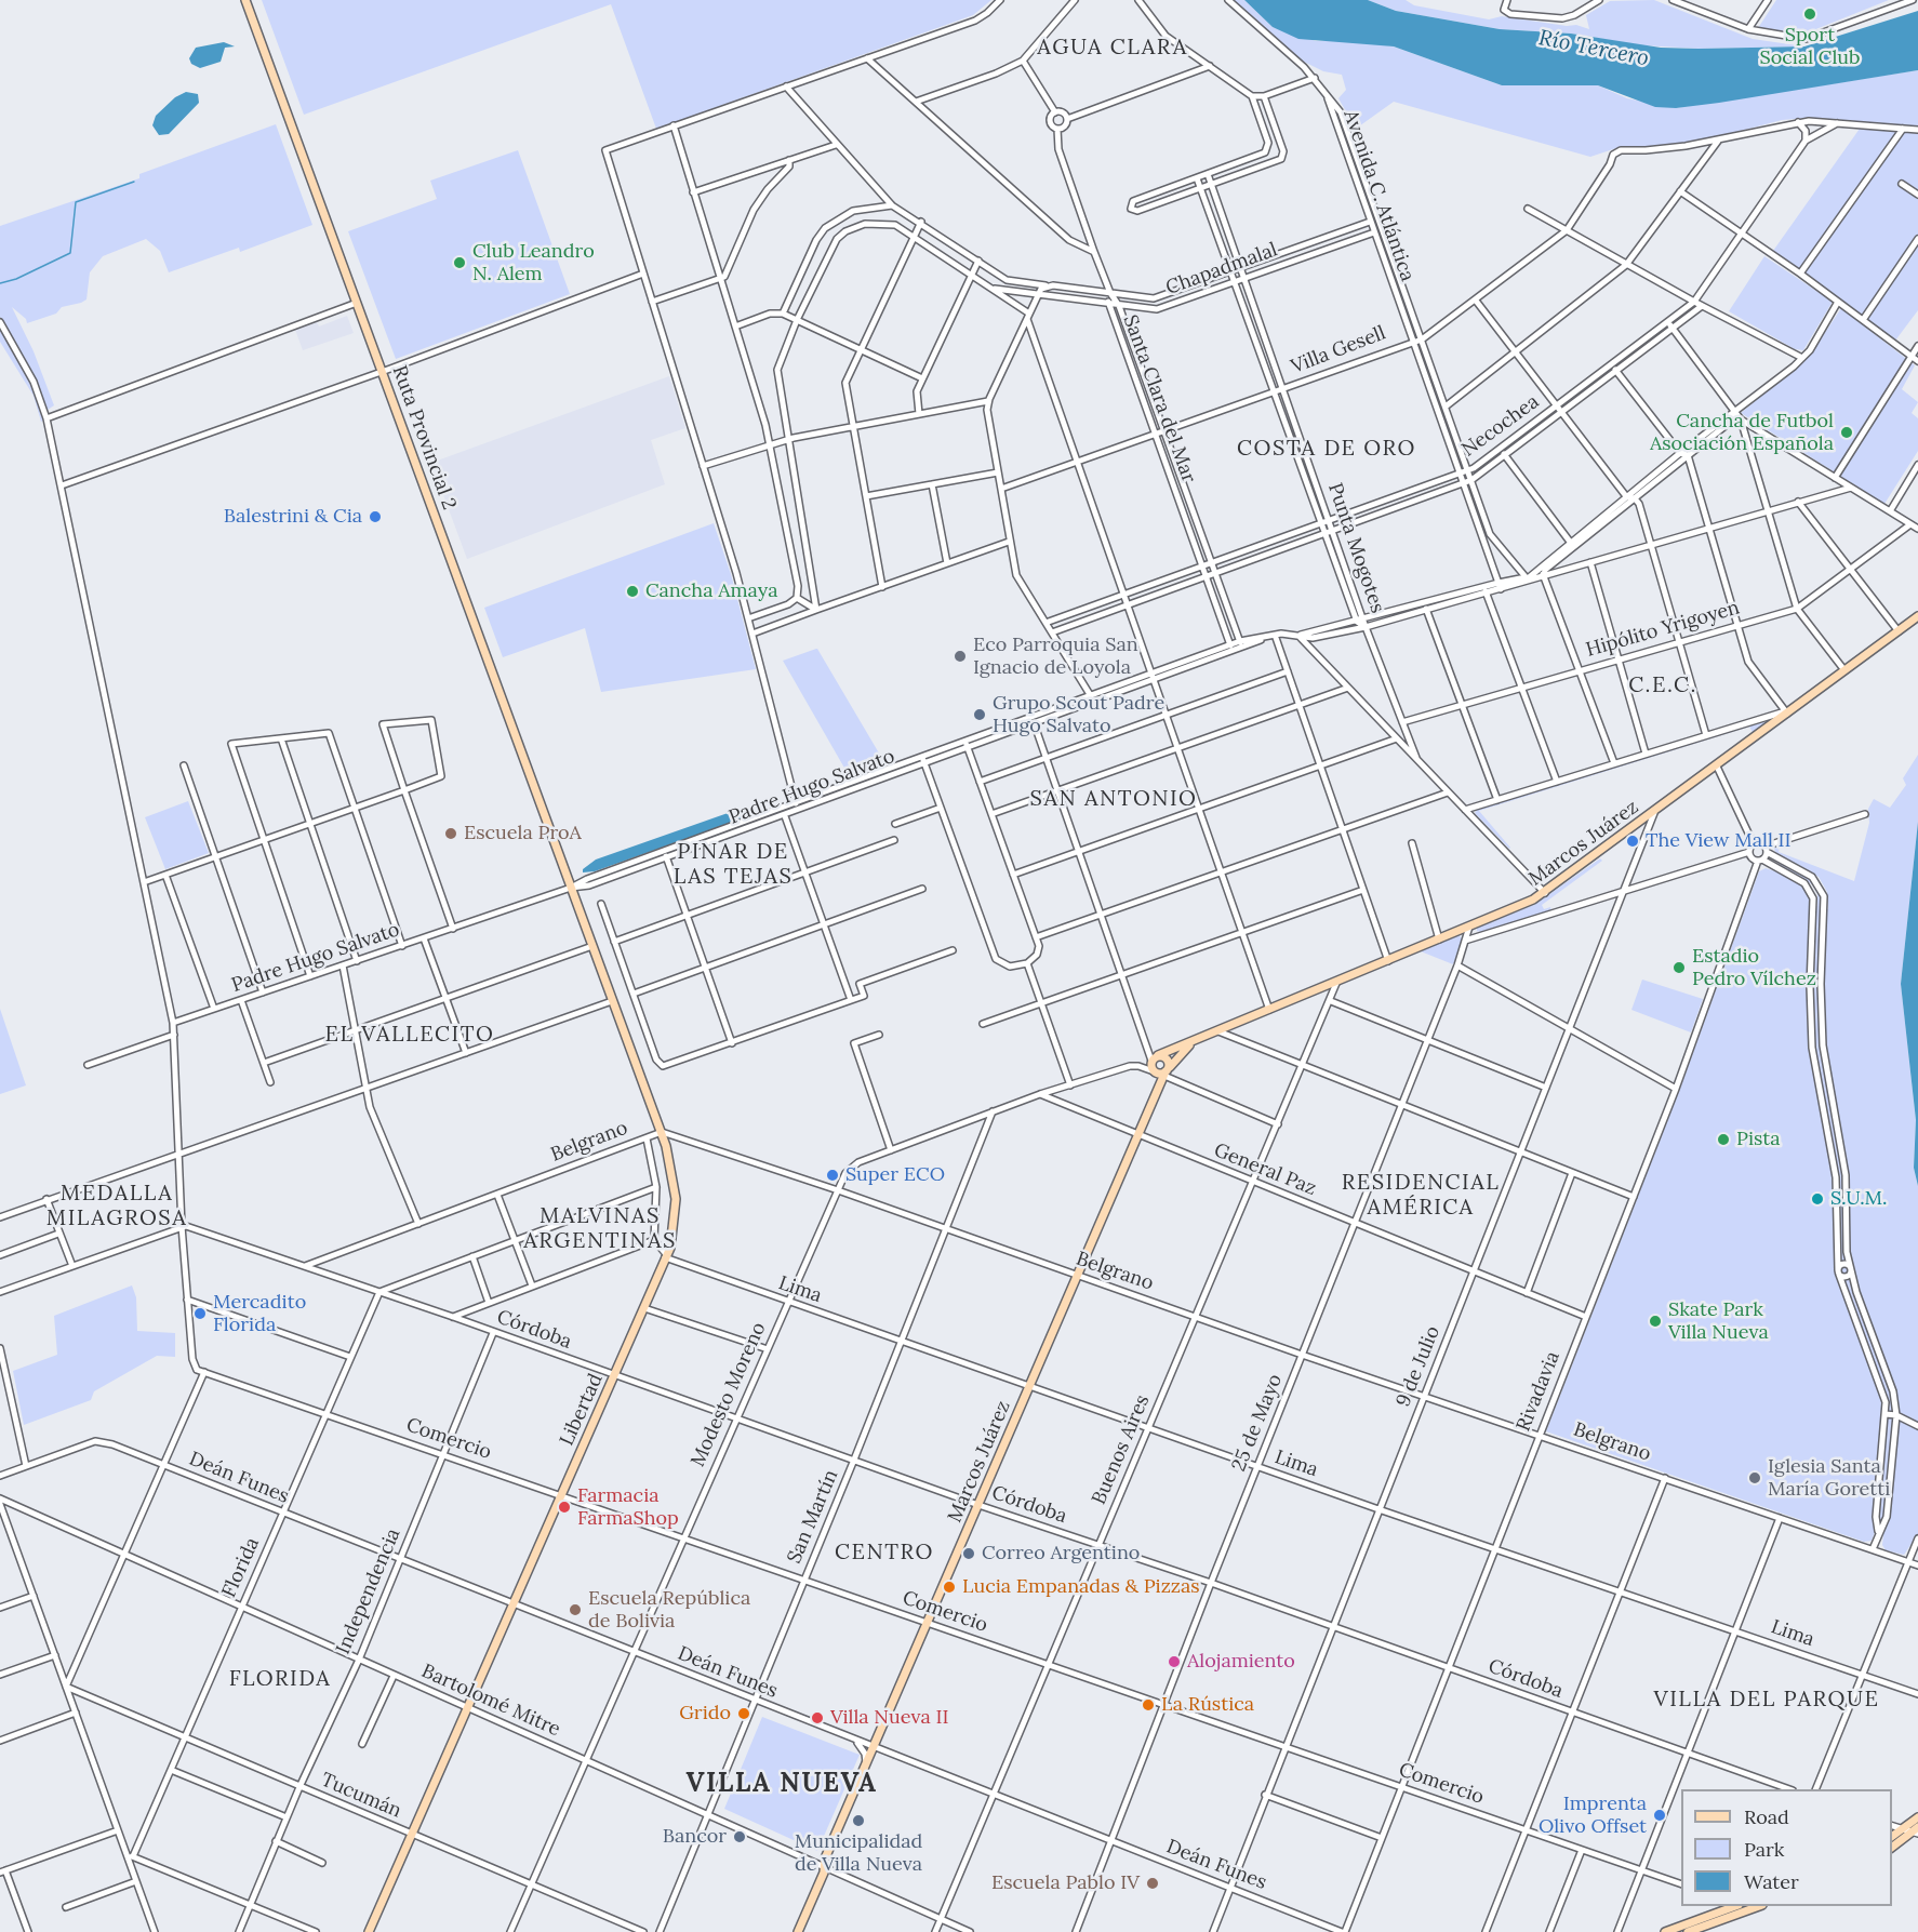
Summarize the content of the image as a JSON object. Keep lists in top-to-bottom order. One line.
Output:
{"streets":{"main road":["Ruta Provincial 2","Marcos Juárez","Libertad"],"street":["Avenida C. Atlántica","Chapadmalal","Villa Gesell","Santa Clara del Mar","Necochea","Punta Mogotes","Hipólito Yrigoyen","Padre Hugo Salvato","Belgrano","General Paz","Lima","Córdoba","9 de Julio","Rivadavia","Modesto Moreno","25 de Mayo","Comercio","Buenos Aires","Deán Funes","San Martín","Florida","Independencia","Bartolomé Mitre","Tucumán"]},"crossings":[["Avenida C. Atlántica","Chapadmalal"],["Avenida C. Atlántica","Villa Gesell"],["Avenida C. Atlántica","Necochea"],["Avenida C. Atlántica","Padre Hugo Salvato"],["Chapadmalal","Santa Clara del Mar"],["Chapadmalal","Punta Mogotes"],["Villa Gesell","Santa Clara del Mar"],["Villa Gesell","Punta Mogotes"],["Santa Clara del Mar","Necochea"],["Santa Clara del Mar","Padre Hugo Salvato"],["Necochea","Punta Mogotes"],["Ruta Provincial 2","Padre Hugo Salvato"],["Ruta Provincial 2","Libertad"],["Punta Mogotes","Padre Hugo Salvato"],["Padre Hugo Salvato","Libertad"],["Marcos Juárez","Belgrano"],["Marcos Juárez","General Paz"],["Marcos Juárez","Lima"],["Marcos Juárez","Córdoba"],["Marcos Juárez","9 de Julio"],["Marcos Juárez","Modesto Moreno"],["Marcos Juárez","25 de Mayo"],["Marcos Juárez","Comercio"],["Marcos Juárez","Buenos Aires"],["Marcos Juárez","Deán Funes"],["Marcos Juárez","Bartolomé Mitre"],["Belgrano","Córdoba"],["Belgrano","9 de Julio"],["Belgrano","Rivadavia"],["Belgrano","Modesto Moreno"],["Belgrano","Libertad"],["Belgrano","25 de Mayo"],["Belgrano","Buenos Aires"],["Belgrano","San Martín"],["General Paz","9 de Julio"],["General Paz","Rivadavia"],["General Paz","Modesto Moreno"],["General Paz","25 de Mayo"],["General Paz","Buenos Aires"],["Lima","9 de Julio"],["Lima","Rivadavia"],["Lima","Modesto Moreno"],["Lima","Libertad"],["Lima","25 de Mayo"],["Lima","Buenos Aires"],["Lima","San Martín"],["Córdoba","9 de Julio"],["Córdoba","Rivadavia"],["Córdoba","Modesto Moreno"],["Córdoba","Libertad"],["Córdoba","25 de Mayo"],["Córdoba","Buenos Aires"],["Córdoba","San Martín"],["Córdoba","Florida"],["Córdoba","Independencia"],["9 de Julio","Comercio"],["9 de Julio","Deán Funes"],["Rivadavia","Comercio"],["Rivadavia","Deán Funes"],["Modesto Moreno","Comercio"],["Modesto Moreno","Buenos Aires"],["Modesto Moreno","Deán Funes"],["Modesto Moreno","San Martín"],["Modesto Moreno","Bartolomé Mitre"],["Modesto Moreno","Tucumán"],["Libertad","Comercio"],["Libertad","Deán Funes"],["Libertad","Bartolomé Mitre"],["Libertad","Tucumán"],["25 de Mayo","Comercio"],["25 de Mayo","Deán Funes"],["Comercio","Buenos Aires"],["Comercio","San Martín"],["Comercio","Florida"],["Comercio","Independencia"],["Buenos Aires","Deán Funes"],["Buenos Aires","Bartolomé Mitre"],["Deán Funes","San Martín"],["Deán Funes","Florida"],["Deán Funes","Independencia"],["San Martín","Bartolomé Mitre"],["Florida","Bartolomé Mitre"],["Florida","Tucumán"],["Independencia","Bartolomé Mitre"],["Independencia","Tucumán"]],"districts":["AGUA CLARA","COSTA DE ORO","C.E.C.","SAN ANTONIO","PINAR DE LAS TEJAS","EL VALLECITO","RESIDENCIAL AMÉRICA","MEDALLA MILAGROSA","MALVINAS ARGENTINAS","CENTRO","FLORIDA","VILLA DEL PARQUE","VILLA NUEVA"],"water":["Río Tercero"],"places":["Sport Social Club","Club Leandro N. Alem","Cancha de Futbol Asociación Española","Balestrini & Cia","Cancha Amaya","Eco Parroquia San Ignacio de Loyola","Grupo Scout Padre Hugo Salvato","Escuela ProA","The View Mall II","Estadio Pedro Vílchez","Pista","Super ECO","S.U.M.","Mercadito Florida","Skate Park Villa Nueva","Iglesia Santa María Goretti","Farmacia FarmaShop","Correo Argentino","Lucia Empanadas & Pizzas","Escuela República de Bolivia","Alojamiento","La Rústica","Grido","Villa Nueva II","Imprenta Olivo Offset","Municipalidad de Villa Nueva","Bancor","Escuela Pablo IV"],"legend":["Road","Park","Water"]}
